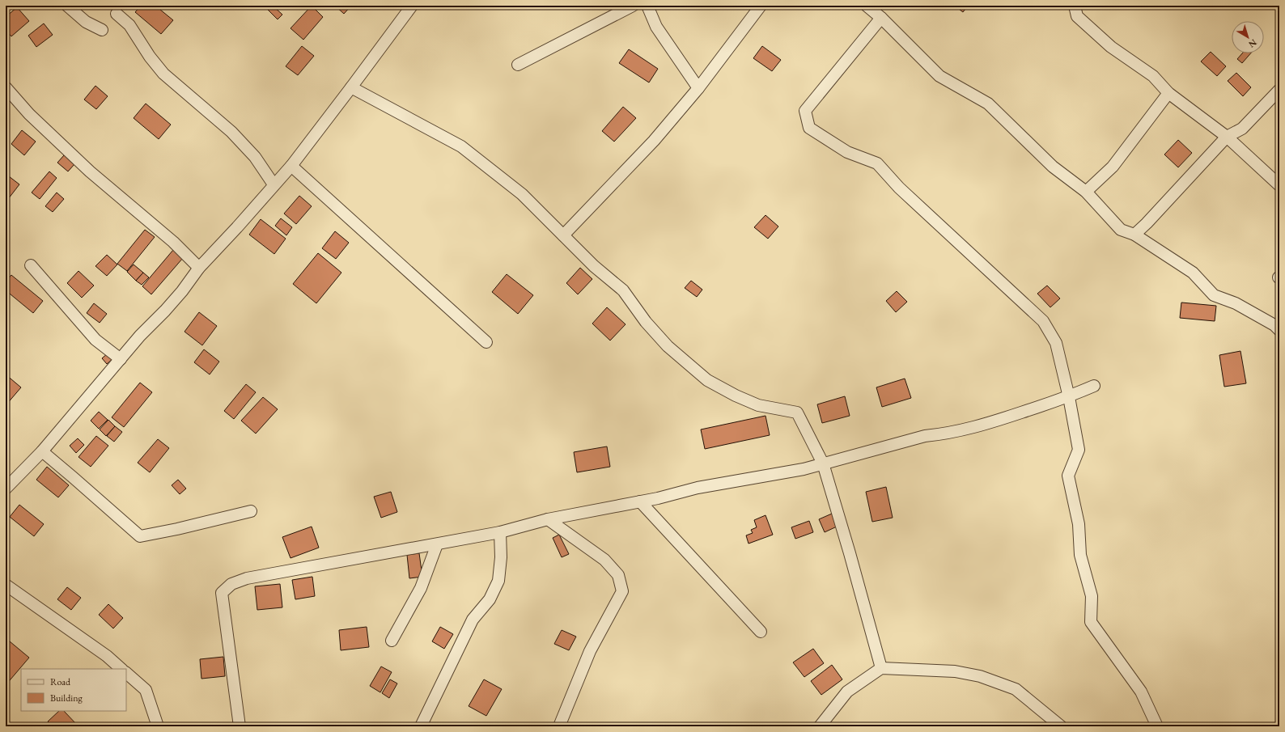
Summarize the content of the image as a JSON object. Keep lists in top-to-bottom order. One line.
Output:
{"legend":["Road","Building"],"north":"bottom right"}
